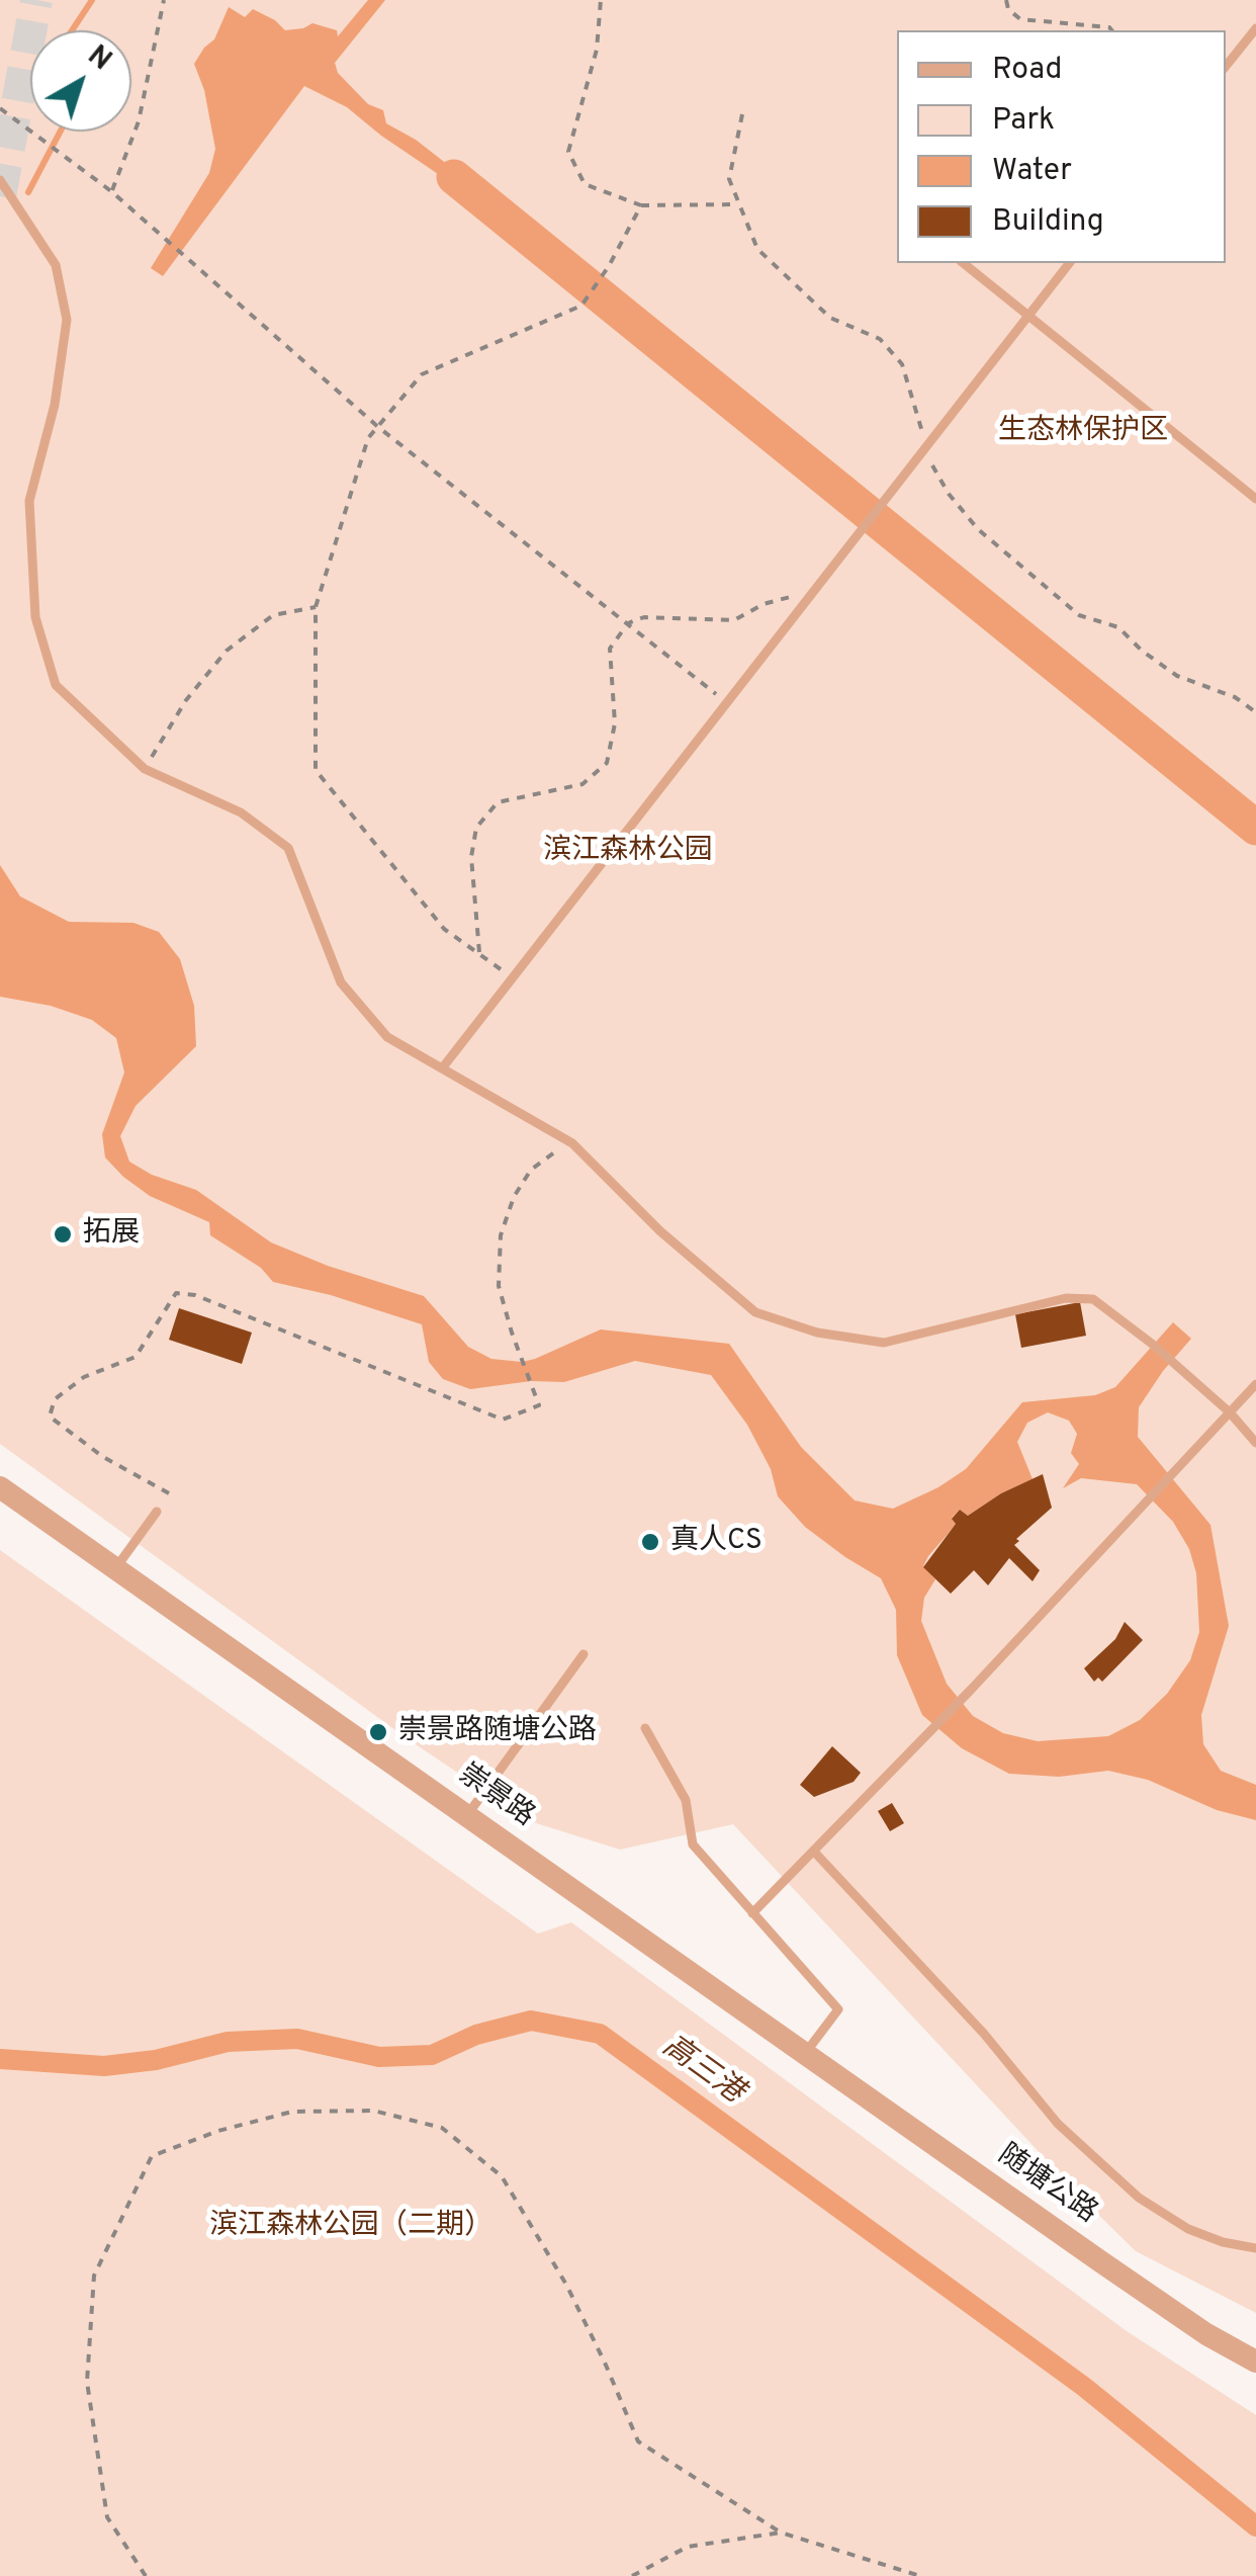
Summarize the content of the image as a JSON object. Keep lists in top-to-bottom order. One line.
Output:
{"streets":{"street":["崇景路","随塘公路"]},"crossings":[["崇景路","随塘公路"]],"water":["高三港"],"parks":["生态林保护区","滨江森林公园","滨江森林公园（二期）"],"places":["拓展","真人CS","崇景路随塘公路"],"legend":["Road","Park","Water","Building"],"north":"top right"}
